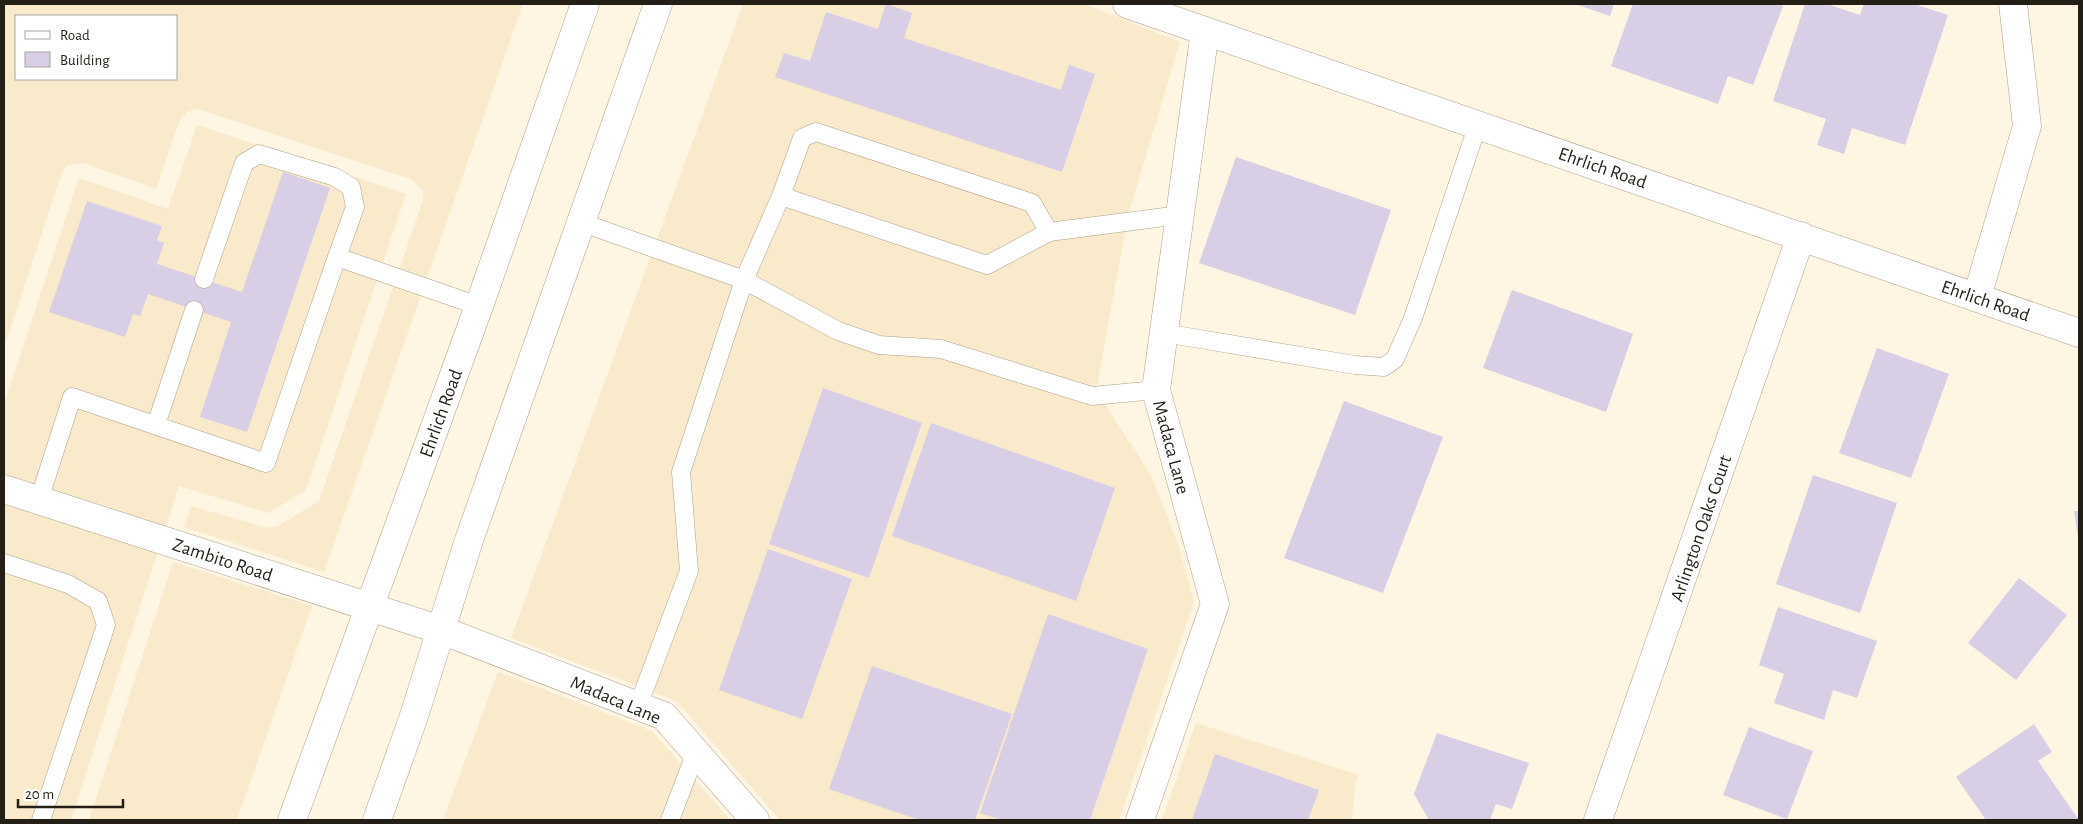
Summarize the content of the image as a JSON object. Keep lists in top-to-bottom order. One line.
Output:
{"streets":{"street":["Ehrlich Road","Madaca Lane","Arlington Oaks Court","Zambito Road"]},"crossings":[["Ehrlich Road","Madaca Lane"],["Ehrlich Road","Arlington Oaks Court"],["Ehrlich Road","Zambito Road"],["Madaca Lane","Zambito Road"]],"legend":["Road","Building"],"scale_bar":"20 m"}
